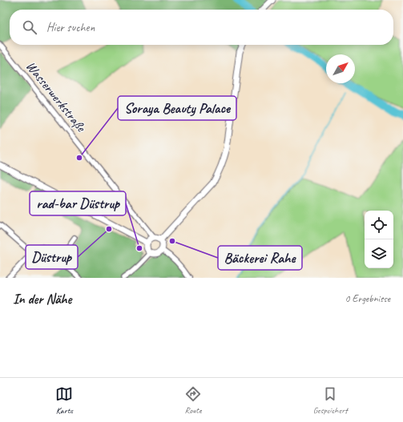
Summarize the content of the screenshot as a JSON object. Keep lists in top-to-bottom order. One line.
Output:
{"streets":{"street":["Wasserwerkstraße"]},"places":["Soraya Beauty Palace","Düstrup","Bäckerei Rahe","rad-bar Düstrup"],"north":"top right","page":{"search":"Hier suchen","heading":["In der Nähe","0 Ergebnisse"],"nav":["Karte","Route","Gespeichert"]}}
